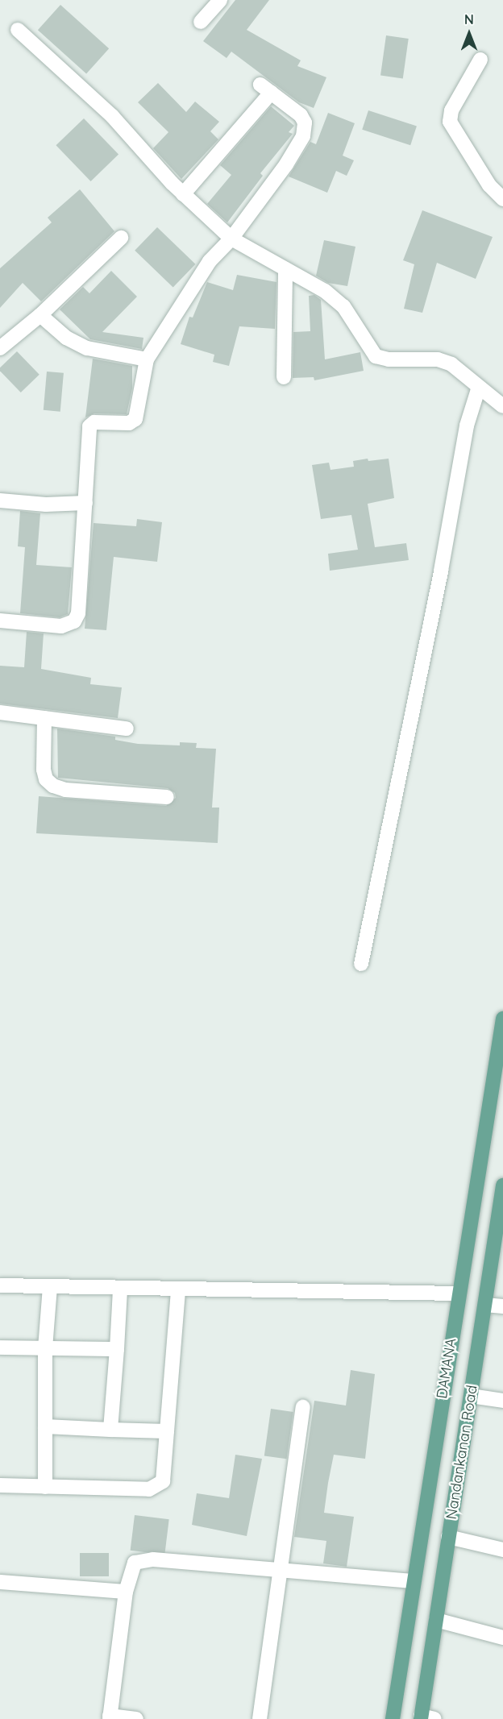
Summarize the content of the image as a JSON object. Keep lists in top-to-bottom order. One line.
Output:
{"streets":{"main road":["DAMANA","Nandankanan Road"]},"north":"top"}
